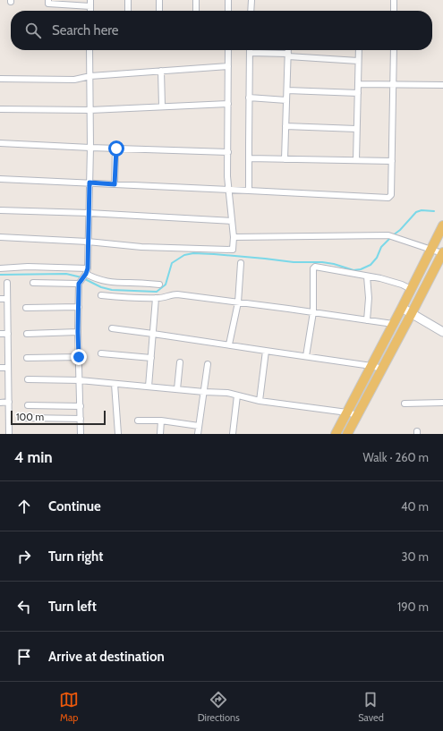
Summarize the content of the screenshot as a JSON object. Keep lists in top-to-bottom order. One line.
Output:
{"scale_bar":"100 m","page":{"search":"Search here","scale":"100 m","heading":["4 min","Walk · 260 m"],"list":[["Continue","40 m"],["Turn right","30 m"],["Turn left","190 m"],"Arrive at destination"],"nav":["Map","Directions","Saved"]}}
